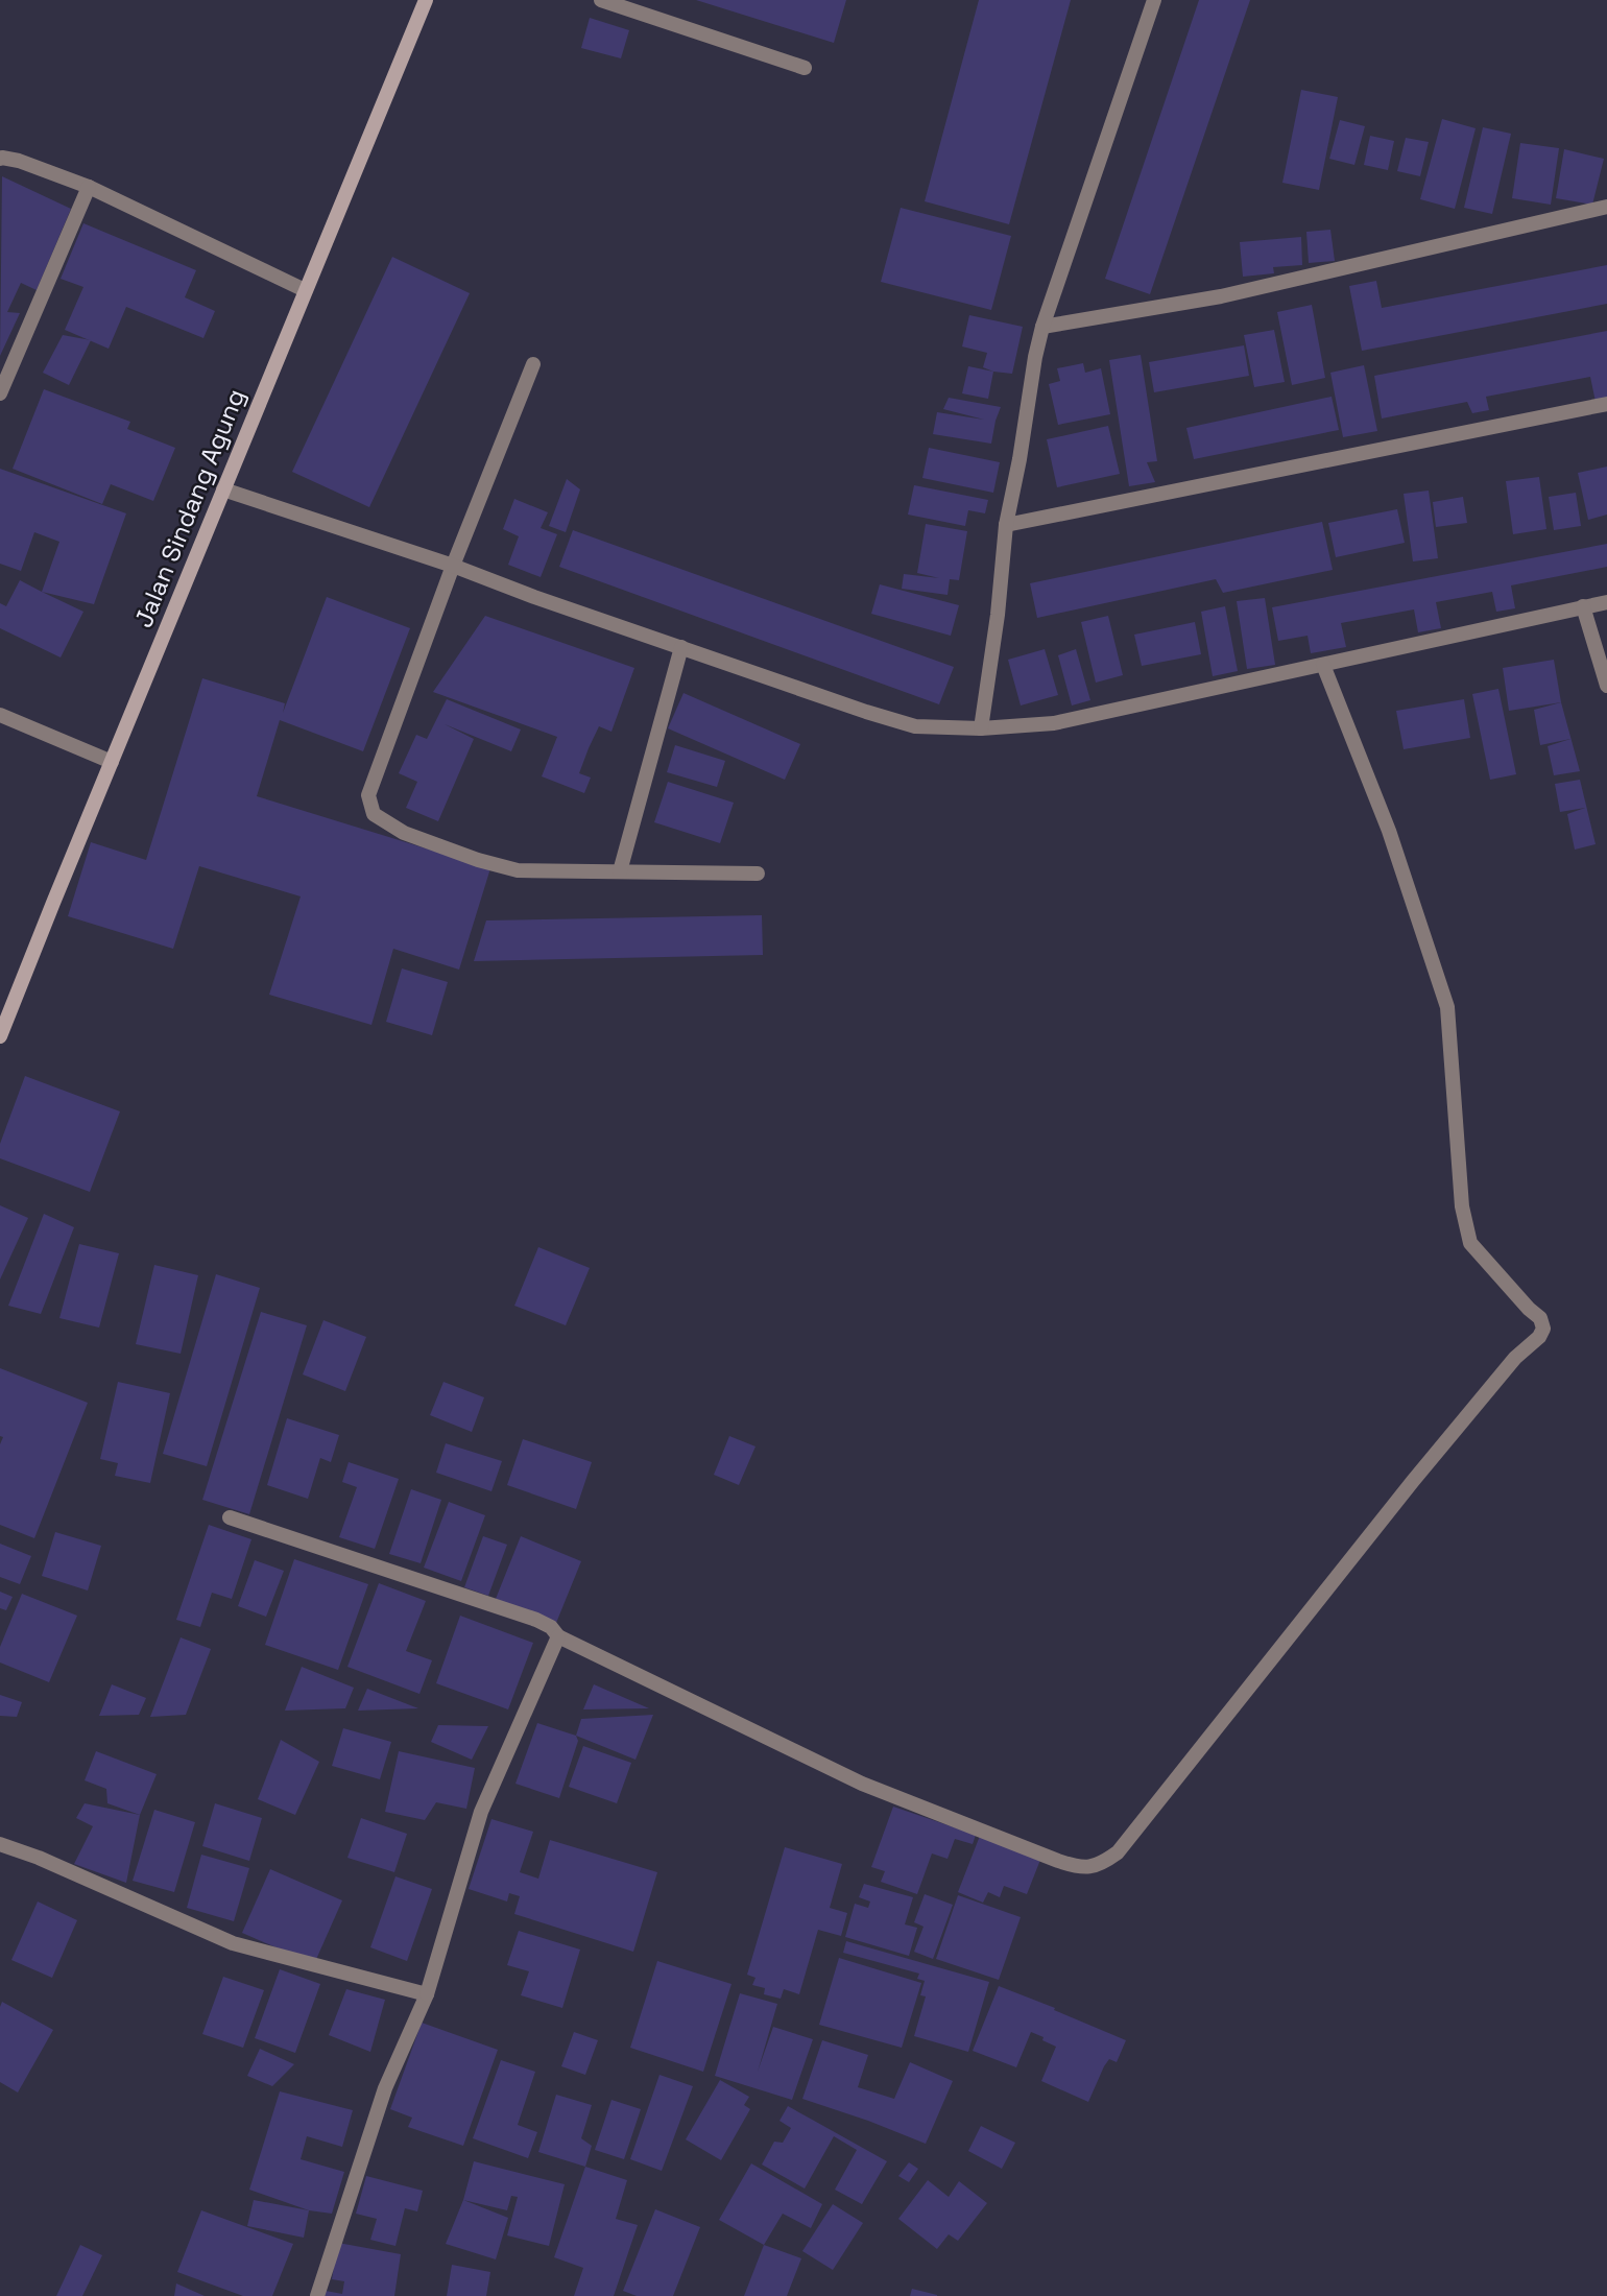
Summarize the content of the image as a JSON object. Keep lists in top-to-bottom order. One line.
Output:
{"streets":{"main road":["Jalan Sindang Agung"]}}
